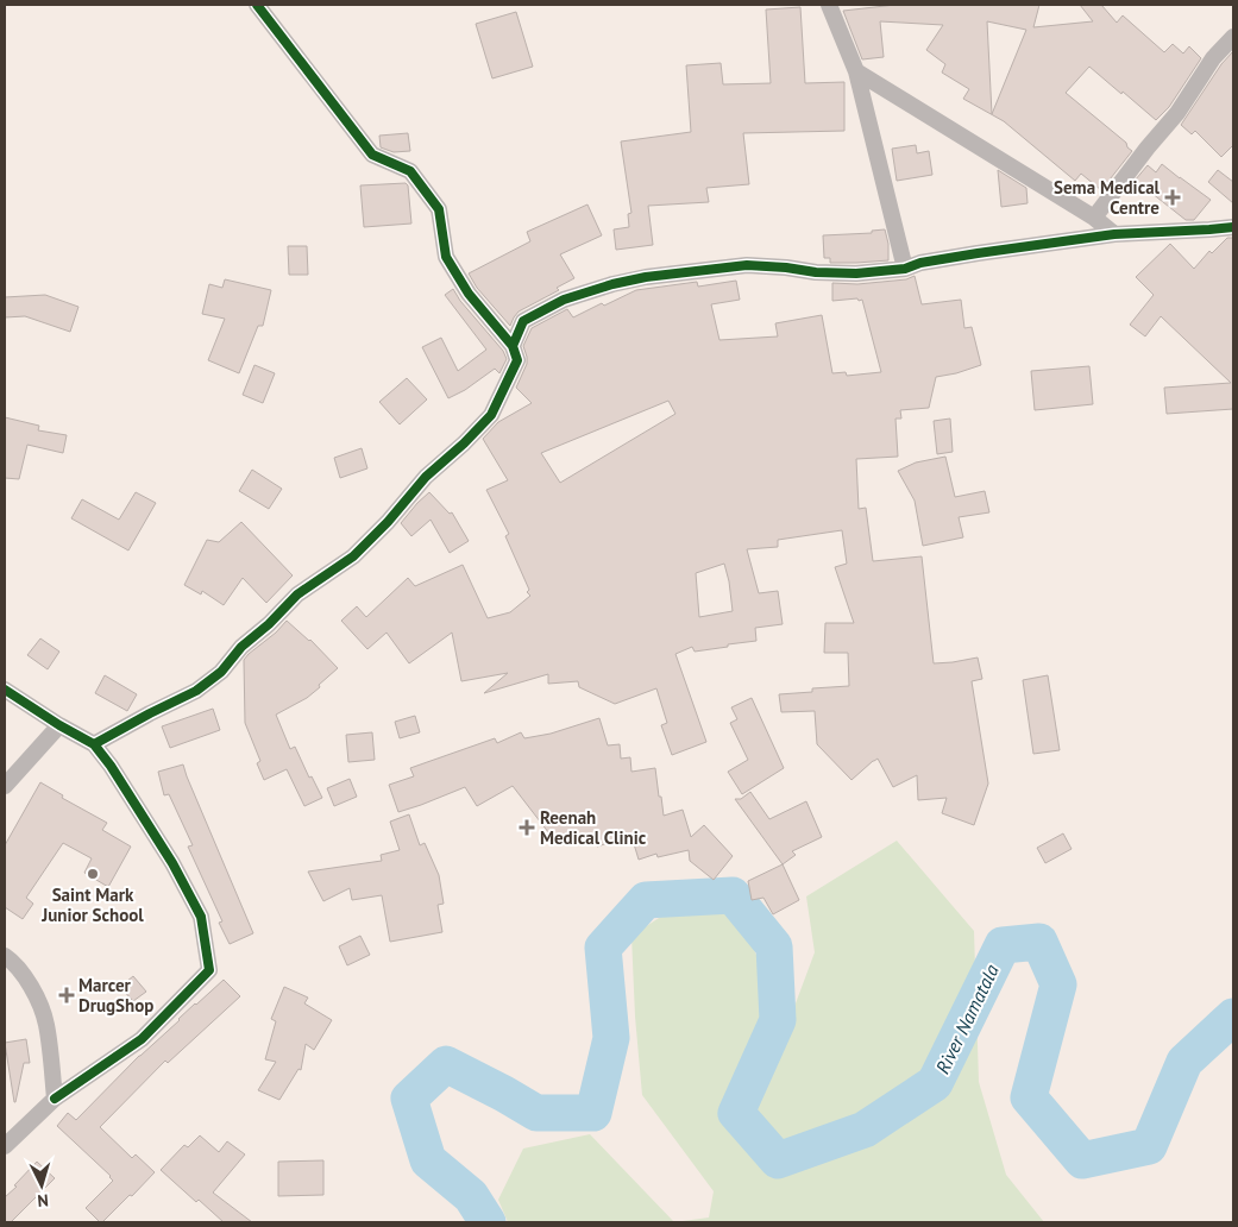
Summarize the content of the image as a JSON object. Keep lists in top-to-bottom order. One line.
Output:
{"water":["River Namatala"],"places":{"health":["Sema Medical Centre","Reenah Medical Clinic","Marcer DrugShop"],"other":["Saint Mark Junior School"]},"north":"bottom"}
